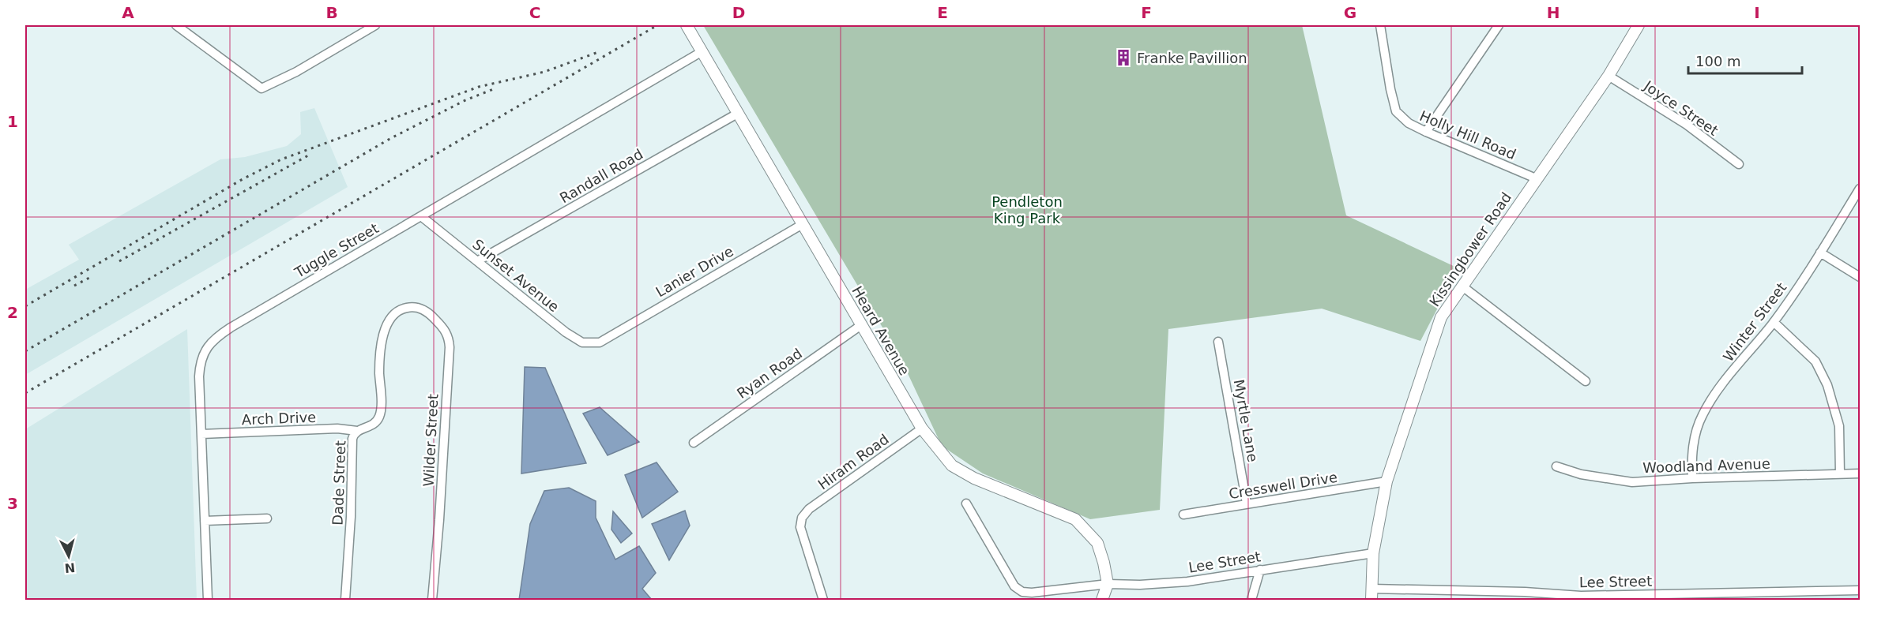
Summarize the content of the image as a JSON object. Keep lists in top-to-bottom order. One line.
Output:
{"streets":{"street":["Joyce Street","Holly Hill Road","Randall Road","Kissingbower Road","Tuggle Street","Lanier Drive","Sunset Avenue","Winter Street","Heard Avenue","Ryan Road","Arch Drive","Myrtle Lane","Wilder Street","Hiram Road","Woodland Avenue","Dade Street","Cresswell Drive","Lee Street"]},"crossings":[["Joyce Street","Kissingbower Road"],["Holly Hill Road","Kissingbower Road"],["Randall Road","Sunset Avenue"],["Randall Road","Heard Avenue"],["Kissingbower Road","Cresswell Drive"],["Kissingbower Road","Lee Street"],["Tuggle Street","Sunset Avenue"],["Tuggle Street","Heard Avenue"],["Tuggle Street","Arch Drive"],["Lanier Drive","Sunset Avenue"],["Lanier Drive","Heard Avenue"],["Winter Street","Woodland Avenue"],["Heard Avenue","Ryan Road"],["Heard Avenue","Hiram Road"],["Heard Avenue","Lee Street"],["Arch Drive","Dade Street"],["Myrtle Lane","Cresswell Drive"],["Wilder Street","Dade Street"]],"parks":["Pendleton King Park"],"places":{"building":["Franke Pavillion"]},"scale_bar":"100 m","north":"bottom","grid":{"columns":["A","B","C","D","E","F","G","H","I"],"rows":["1","2","3"]}}
